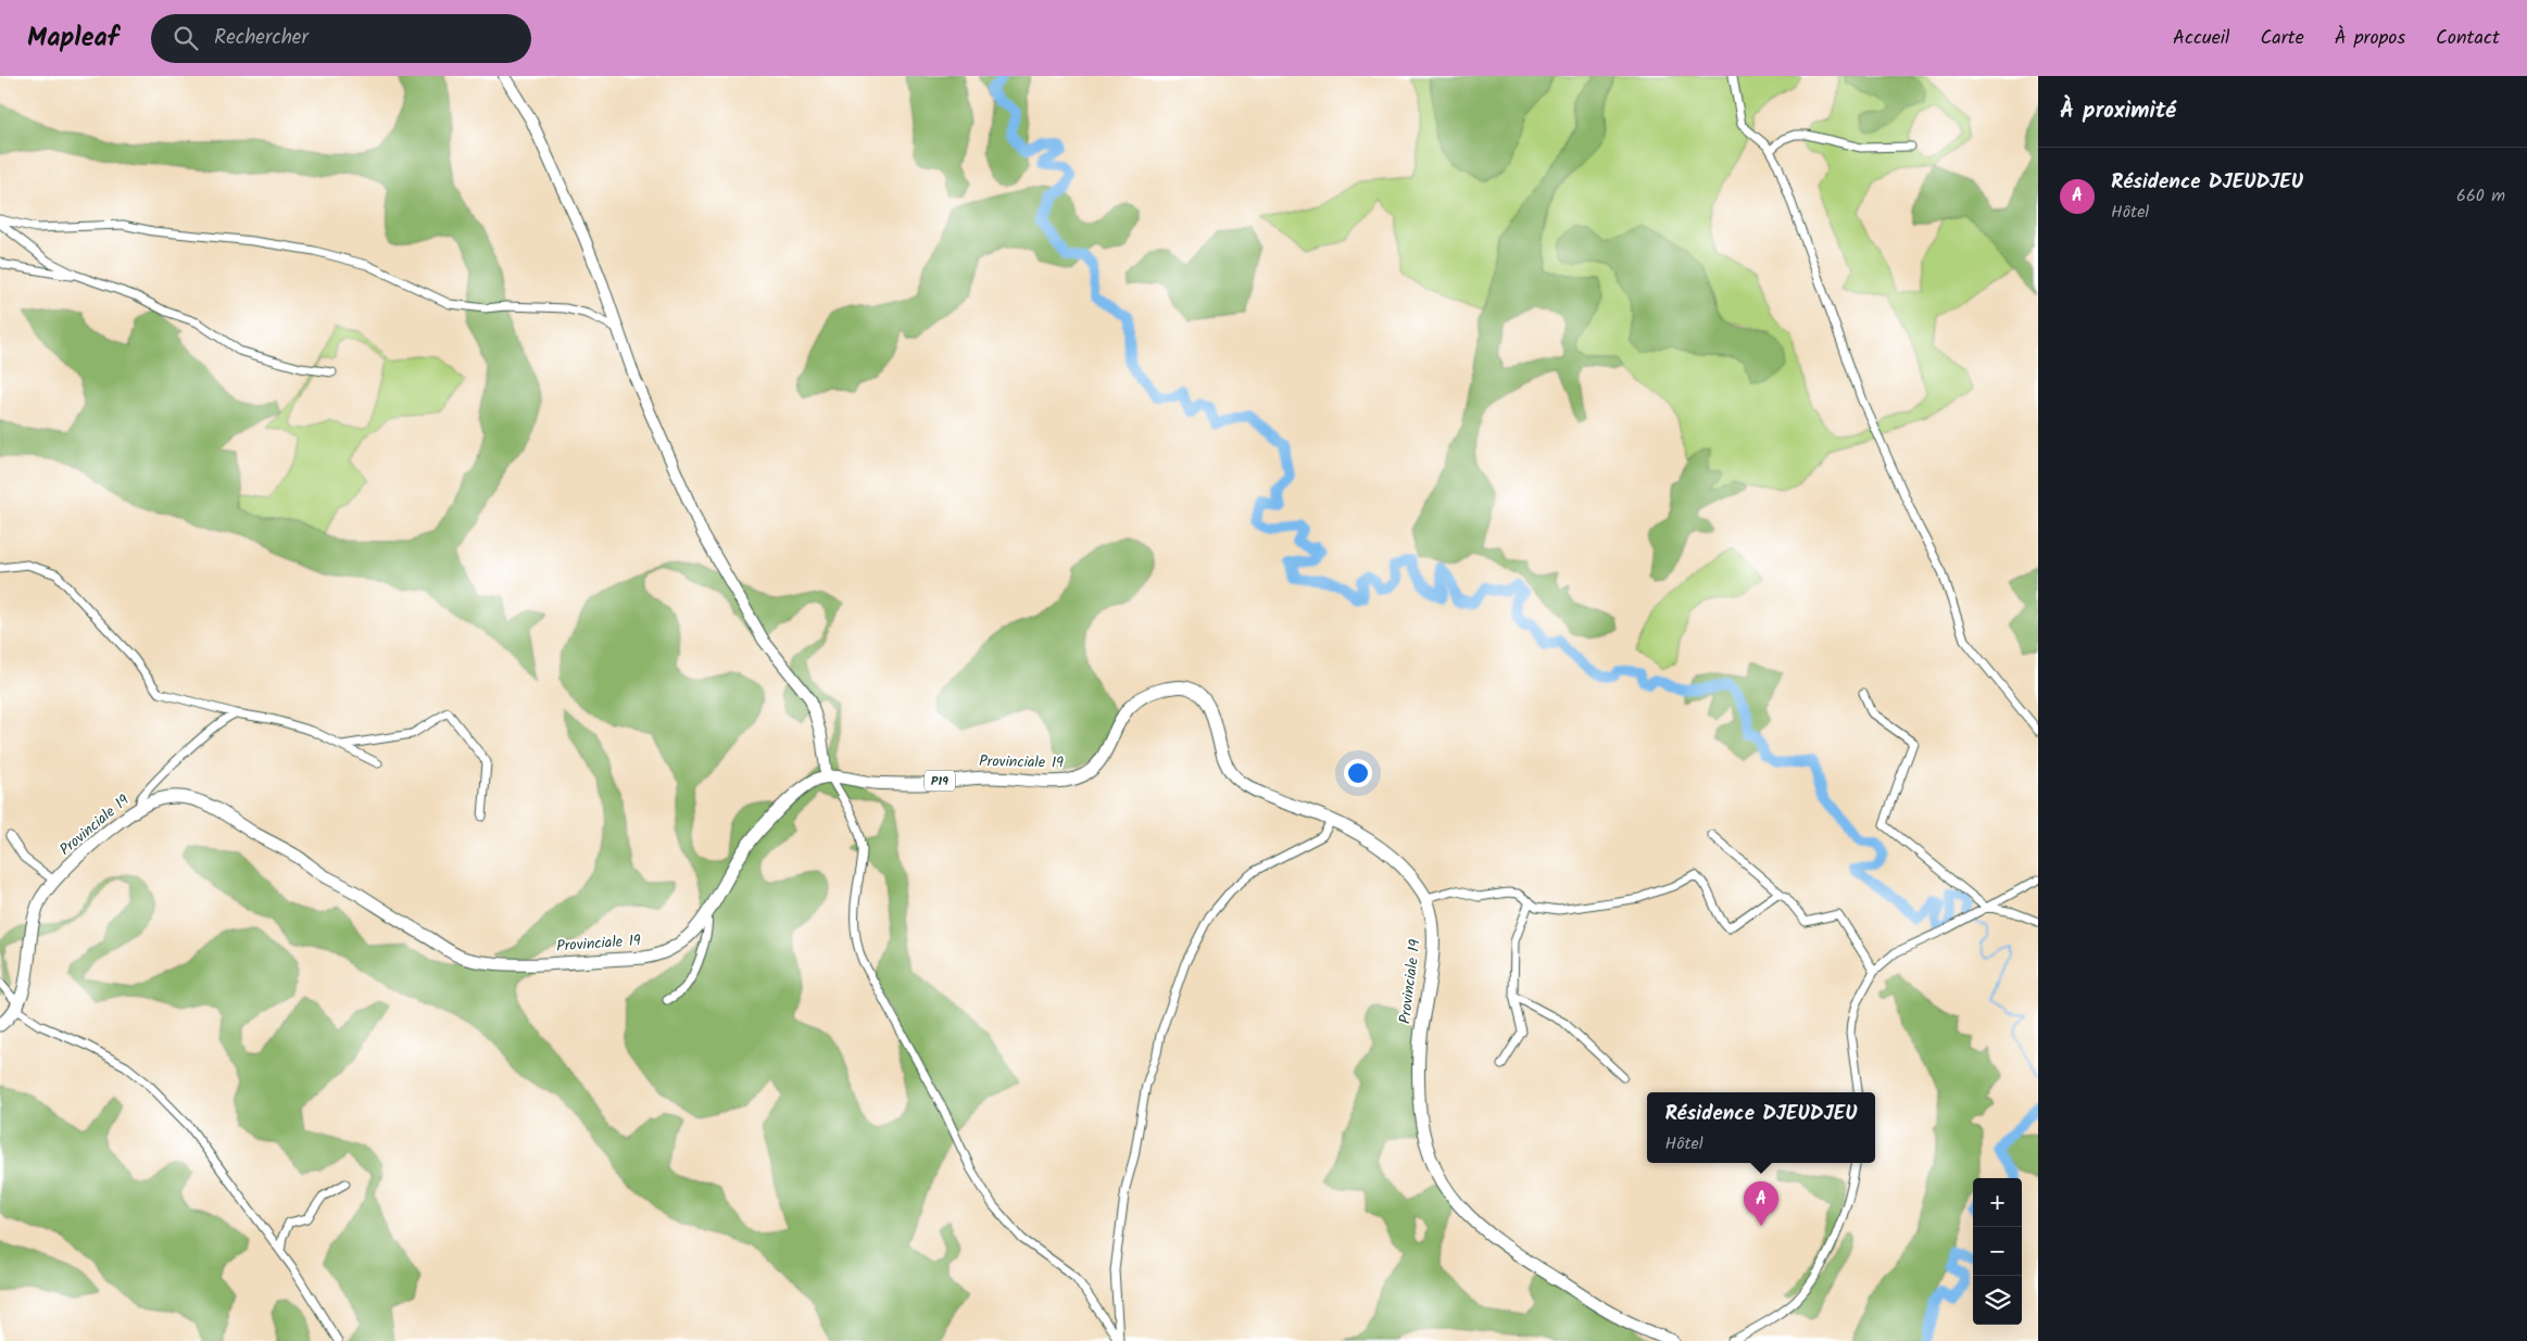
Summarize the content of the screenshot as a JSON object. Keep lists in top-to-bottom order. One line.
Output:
{"streets":{"main road":["Provinciale 19","P19"]},"page":{"header":"Mapleaf","search":"Rechercher","nav":["Accueil","Carte","À propos","Contact"],"heading":"À proximité","list":[{"mark":"A","name":"Résidence DJEUDJEU","note":"Hôtel","value":"660 m"}],"popup":["Résidence DJEUDJEU","Hôtel"],"map_buttons":["+","−"],"pins":"A"}}
